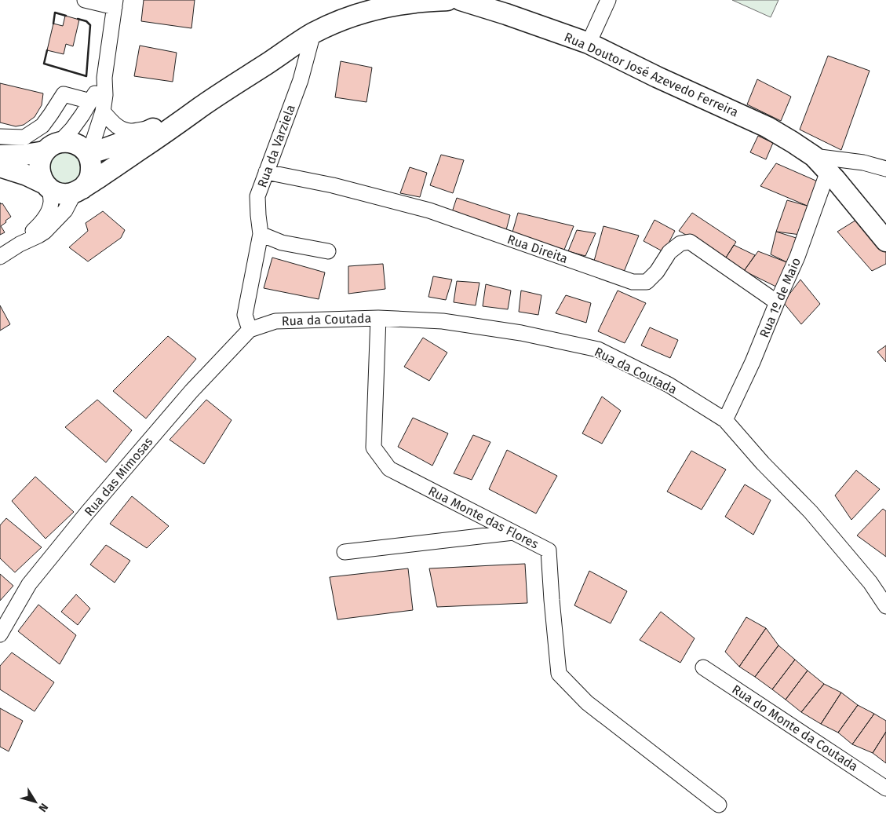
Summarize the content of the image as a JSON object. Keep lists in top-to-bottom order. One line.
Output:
{"streets":{"main road":["Rua Doutor José Azevedo Ferreira"],"street":["Rua da Varziela","Rua Direita","Rua 1º de Maio","Rua da Coutada","Rua das Mimosas","Rua Monte das Flores","Rua do Monte da Coutada"]},"crossings":[["Rua Doutor José Azevedo Ferreira","Rua 1º de Maio"],["Rua da Varziela","Rua Direita"],["Rua da Varziela","Rua da Coutada"],["Rua da Varziela","Rua das Mimosas"],["Rua Direita","Rua 1º de Maio"],["Rua 1º de Maio","Rua da Coutada"],["Rua da Coutada","Rua das Mimosas"],["Rua da Coutada","Rua Monte das Flores"]],"north":"bottom right"}
